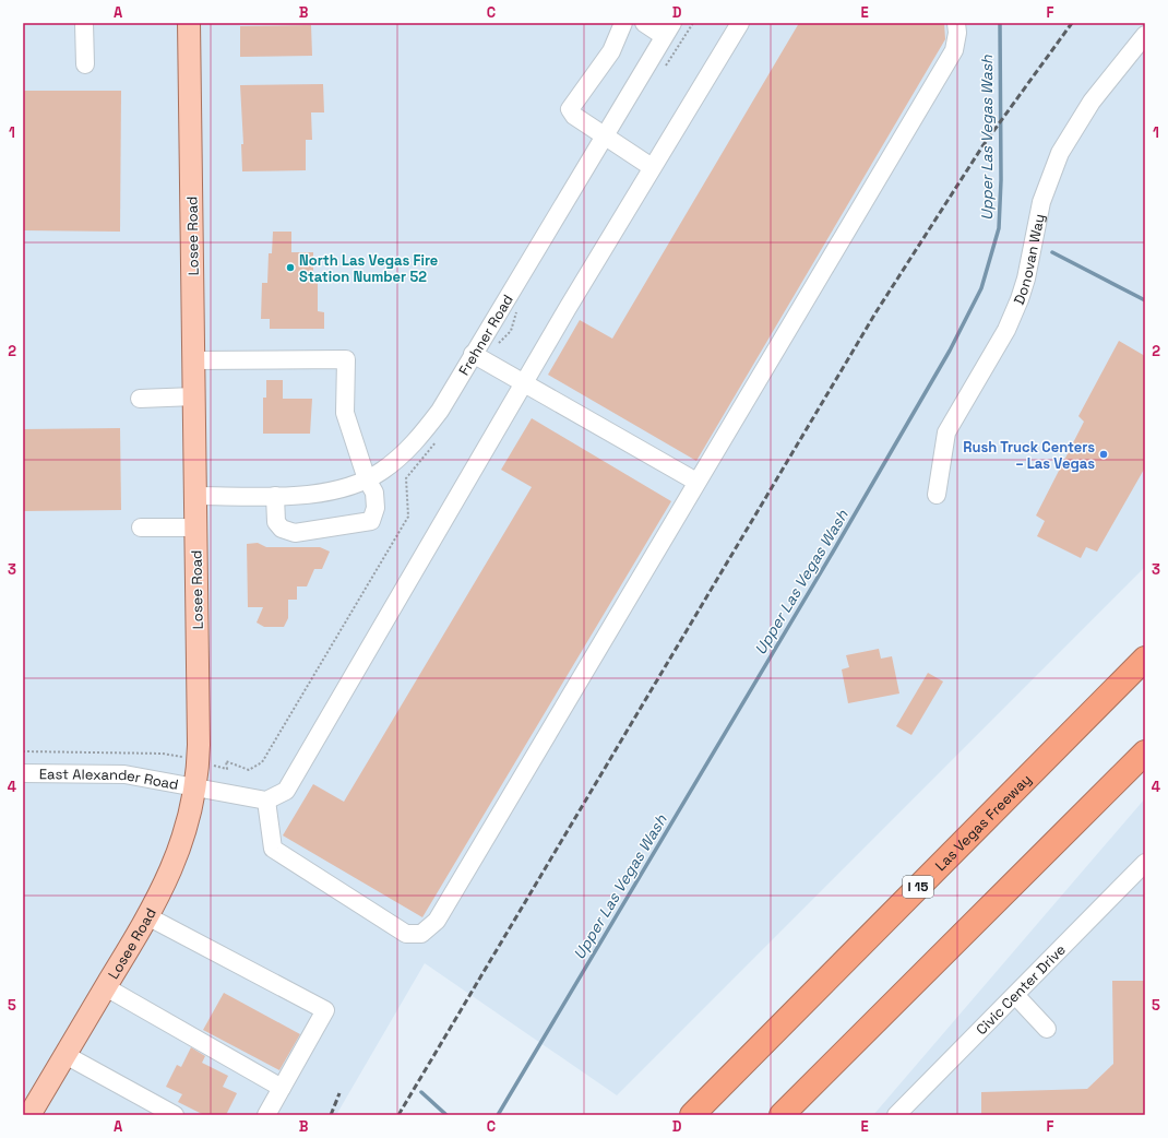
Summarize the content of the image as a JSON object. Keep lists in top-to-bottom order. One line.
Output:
{"streets":{"highway":["Las Vegas Freeway","I 15"],"main road":["Losee Road"],"street":["Donovan Way","Frehner Road","East Alexander Road","Civic Center Drive"]},"crossings":[["Losee Road","Frehner Road"],["Losee Road","East Alexander Road"]],"water":["Upper Las Vegas Wash"],"places":["North Las Vegas Fire Station Number 52","Rush Truck Centers – Las Vegas"],"grid":{"columns":["A","B","C","D","E","F"],"rows":["1","2","3","4","5"]}}
